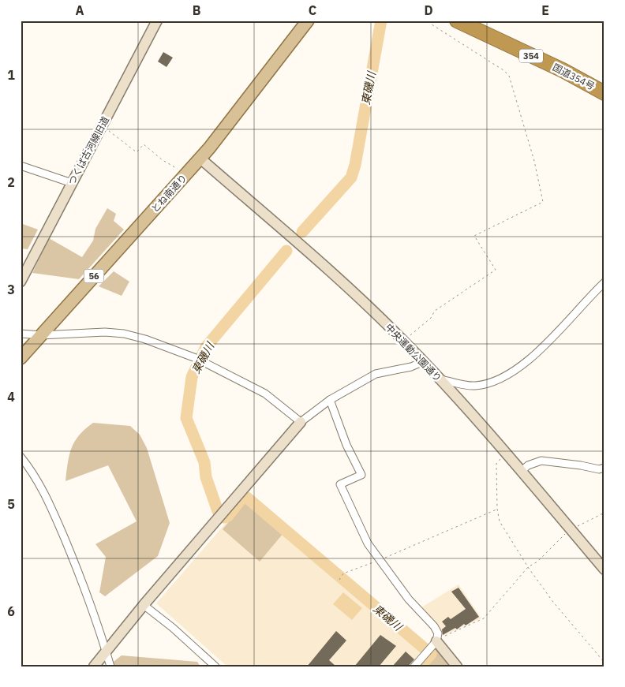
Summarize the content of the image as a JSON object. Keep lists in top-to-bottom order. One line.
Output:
{"streets":{"highway":["354","国道354号"],"main road":["とね南通り","56"],"street":["つくば古河線旧道","中央運動公園通り"]},"crossings":[["とね南通り","中央運動公園通り"]],"water":["東磯川"],"grid":{"columns":["A","B","C","D","E"],"rows":["1","2","3","4","5","6"]}}
